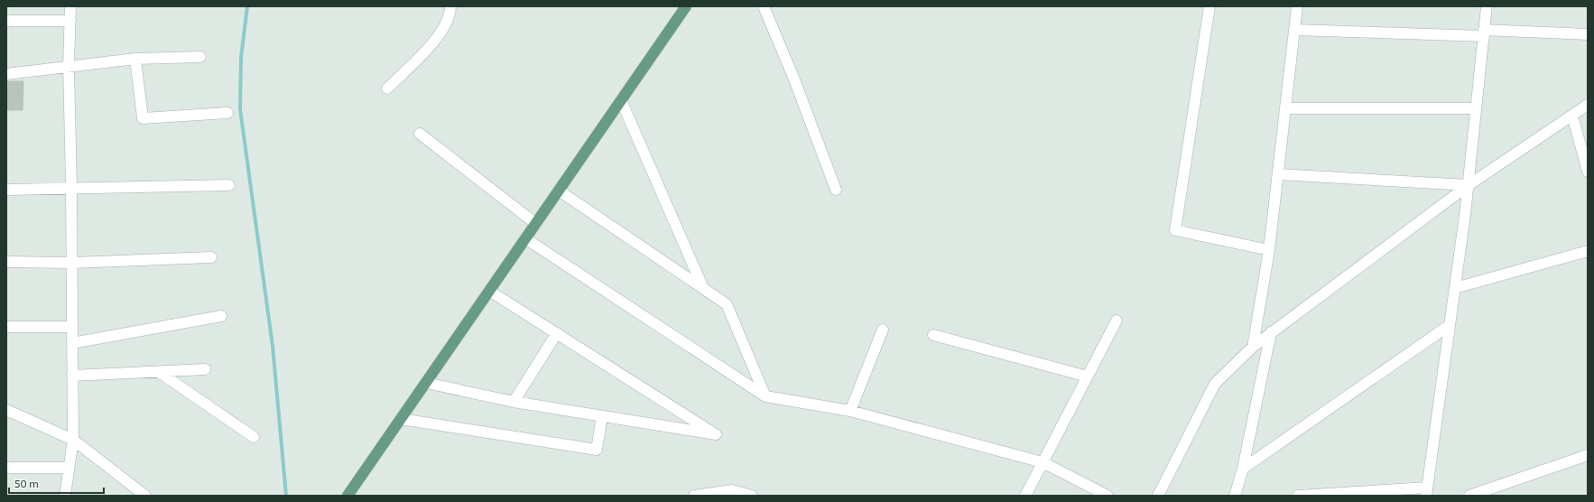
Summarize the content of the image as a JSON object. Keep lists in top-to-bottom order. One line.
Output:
{"scale_bar":"50 m"}
